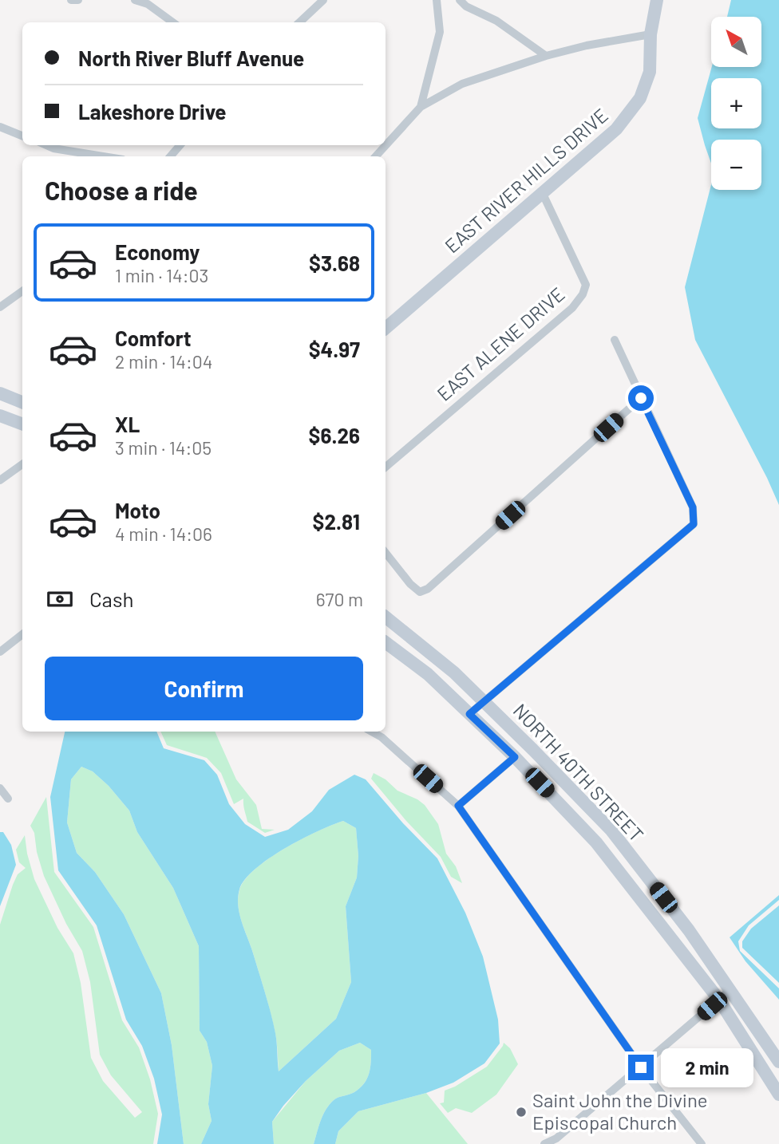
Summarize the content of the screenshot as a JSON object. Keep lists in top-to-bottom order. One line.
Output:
{"streets":{"main road":["EAST RIVER HILLS DRIVE","NORTH 40TH STREET"],"street":["EAST ALENE DRIVE"]},"crossings":[["EAST RIVER HILLS DRIVE","EAST ALENE DRIVE"]],"places":["Saint John the Divine Episcopal Church"],"north":"top left","page":{"map_buttons":["+","−"],"banner":["North River Bluff Avenue","Lakeshore Drive"],"heading":"Choose a ride","list":[{"name":"Economy","note":"1 min · 14:03","value":"$3.68"},{"name":"Comfort","note":"2 min · 14:04","value":"$4.97"},{"name":"XL","note":"3 min · 14:05","value":"$6.26"},{"name":"Moto","note":"4 min · 14:06","value":"$2.81"}],"pay":["Cash","670 m"],"buttons":"Confirm","bubble":"2 min"}}
